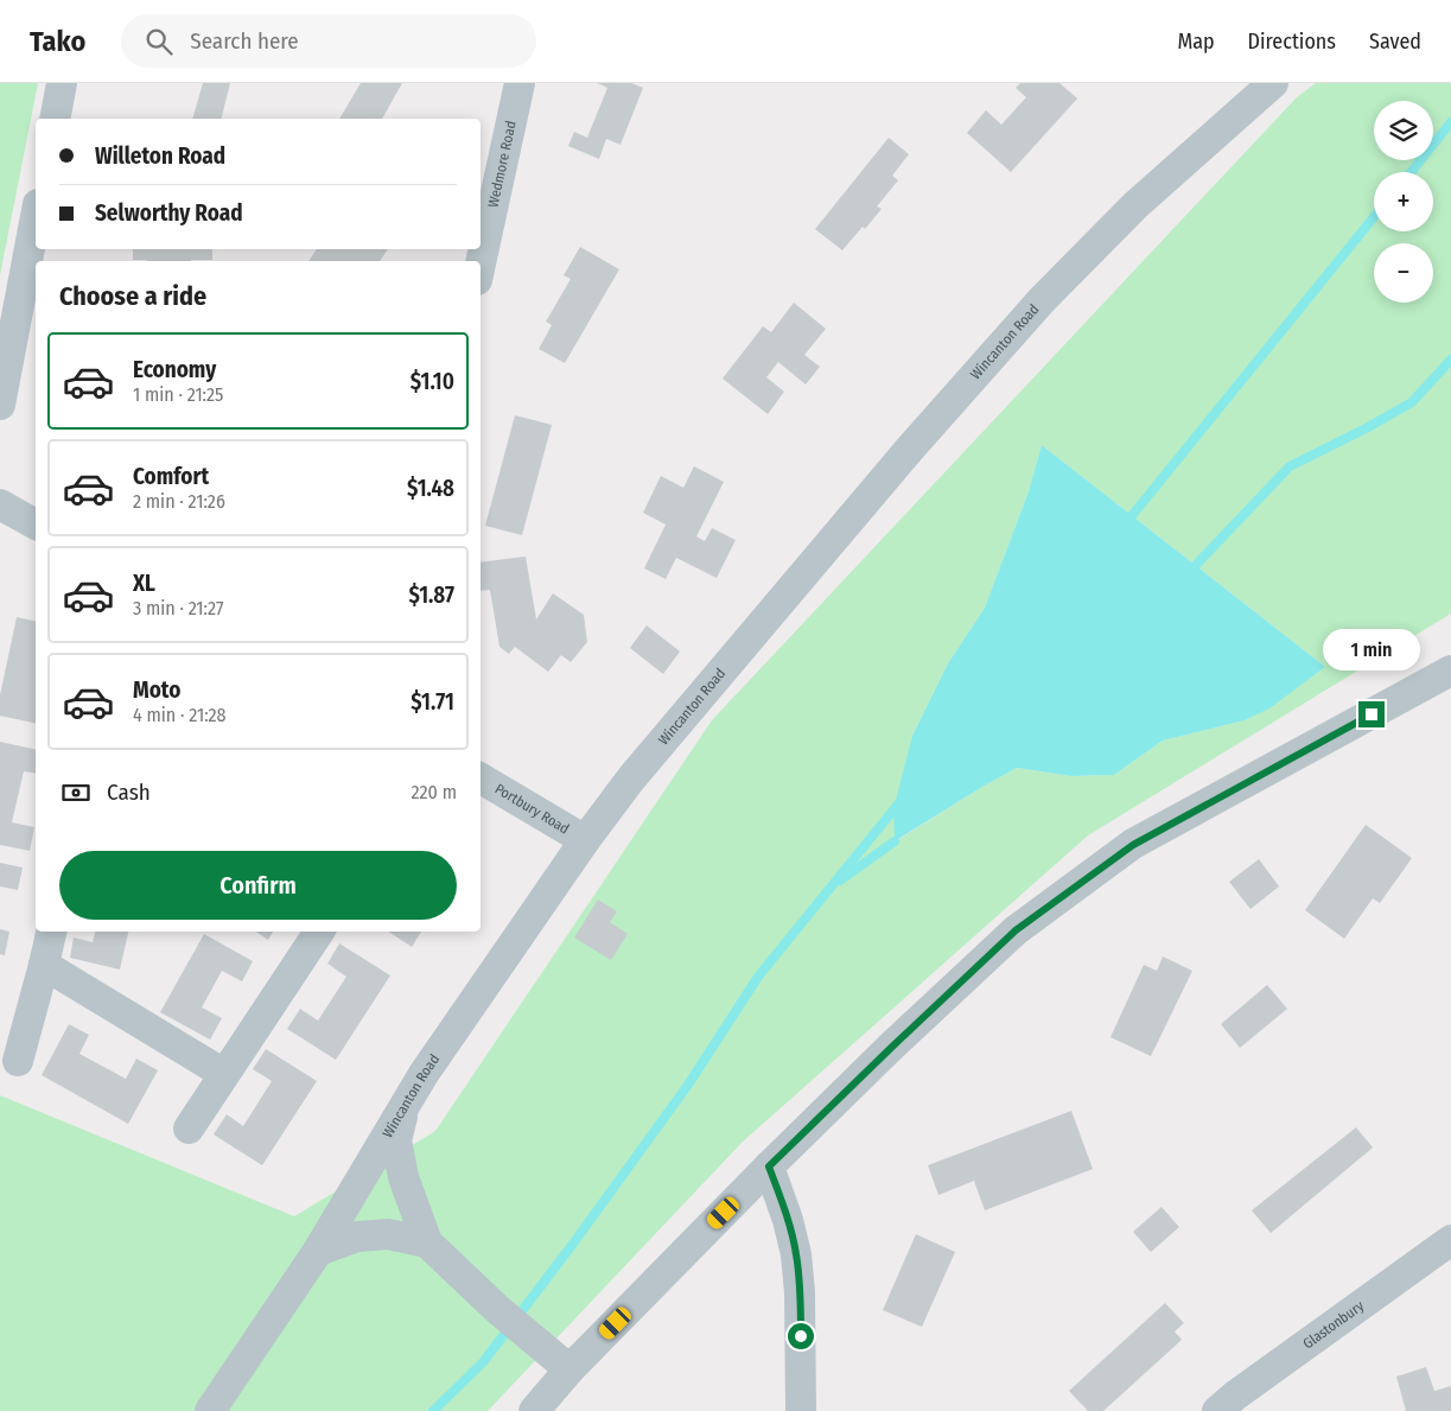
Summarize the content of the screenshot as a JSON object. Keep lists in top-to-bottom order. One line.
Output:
{"streets":{"street":["Wedmore Road","Wincanton Road","Portbury Road","Glastonbury"]},"crossings":[["Wincanton Road","Portbury Road"]],"page":{"header":"Tako","search":"Search here","nav":["Map","Directions","Saved"],"map_buttons":["+","−"],"banner":["Willeton Road","Selworthy Road"],"heading":"Choose a ride","list":[{"name":"Economy","note":"1 min · 21:25","value":"$1.10"},{"name":"Comfort","note":"2 min · 21:26","value":"$1.48"},{"name":"XL","note":"3 min · 21:27","value":"$1.87"},{"name":"Moto","note":"4 min · 21:28","value":"$1.71"}],"bubble":"1 min","pay":["Cash","220 m"],"buttons":"Confirm"}}
